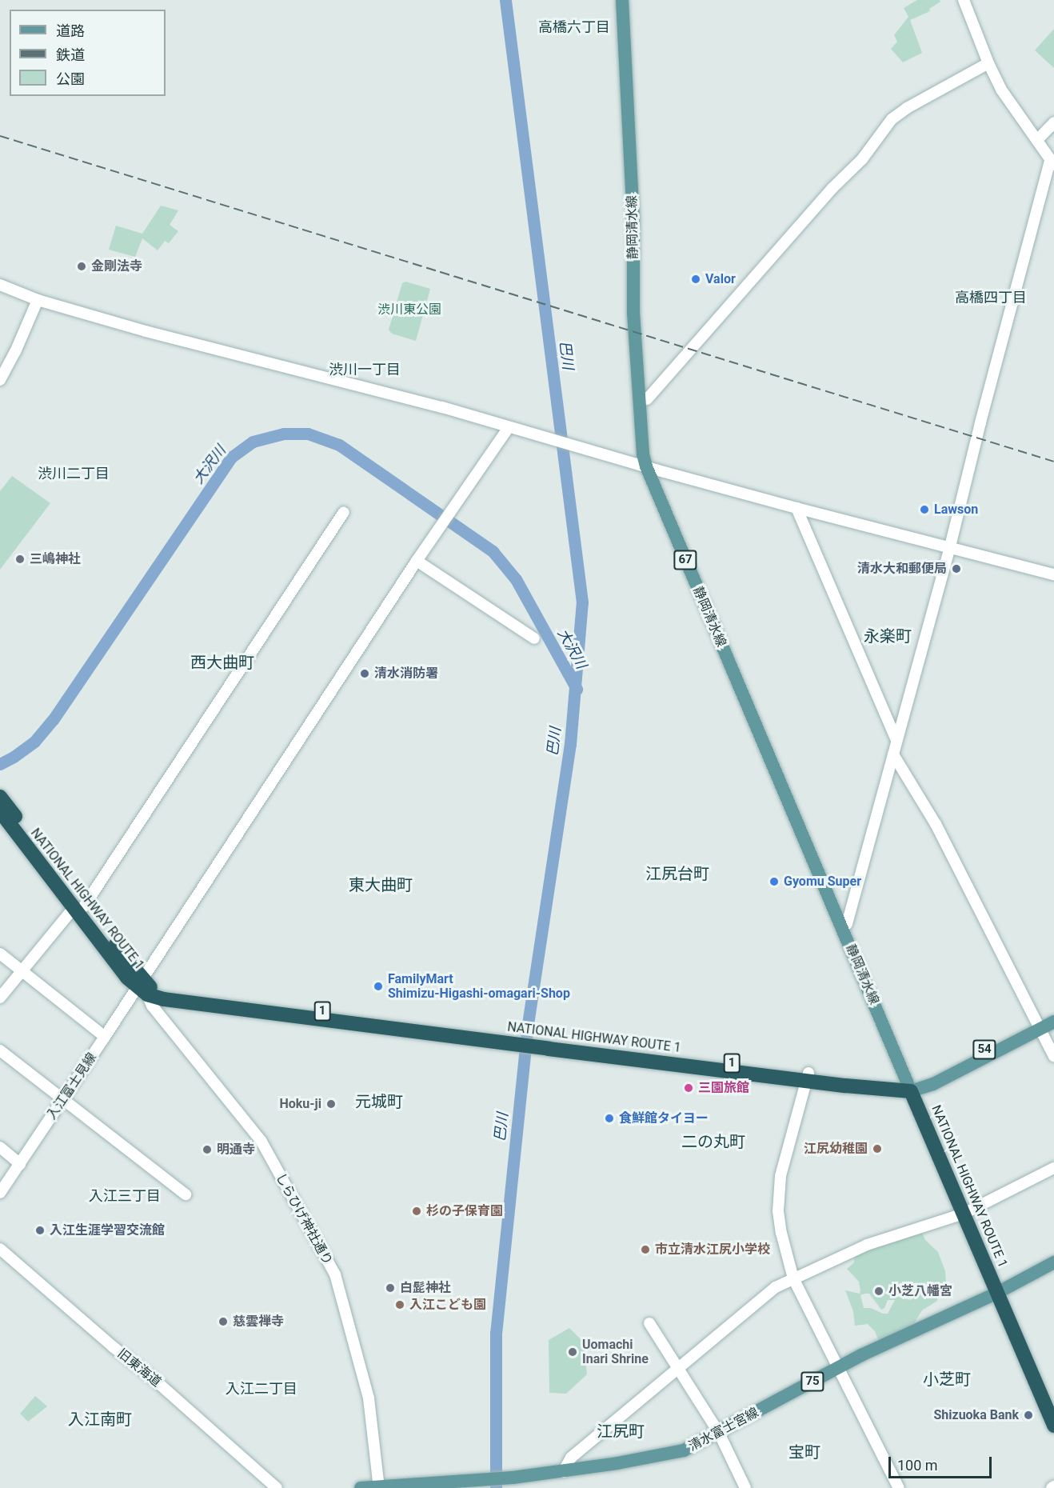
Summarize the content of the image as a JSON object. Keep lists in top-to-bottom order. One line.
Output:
{"streets":{"highway":["NATIONAL HIGHWAY ROUTE 1","1"],"main road":["静岡清水線","67","54","75","清水富士宮線"],"street":["入江富士見線","しらひげ神社通り","旧東海道"]},"crossings":[["静岡清水線","NATIONAL HIGHWAY ROUTE 1"],["静岡清水線","54"],["NATIONAL HIGHWAY ROUTE 1","54"],["NATIONAL HIGHWAY ROUTE 1","入江富士見線"],["NATIONAL HIGHWAY ROUTE 1","しらひげ神社通り"],["NATIONAL HIGHWAY ROUTE 1","清水富士宮線"],["入江富士見線","しらひげ神社通り"],["しらひげ神社通り","清水富士宮線"]],"districts":["高橋六丁目","高橋四丁目","渋川一丁目","渋川二丁目","永楽町","西大曲町","江尻台町","東大曲町","元城町","二の丸町","入江三丁目","小芝町","入江二丁目","入江南町","江尻町","宝町"],"water":["巴川","大沢川"],"parks":["渋川東公園"],"places":["金剛法寺","Valor","Lawson","三嶋神社","清水大和郵便局","清水消防署","Gyomu Super","FamilyMart Shimizu-Higashi-omagari-Shop","三園旅館","Hoku-ji","食鮮館タイヨー","江尻幼稚園","明通寺","杉の子保育園","入江生涯学習交流館","市立清水江尻小学校","白髭神社","小芝八幡宮","入江こども園","慈雲禅寺","Uomachi Inari Shrine","Shizuoka Bank"],"legend":["道路","鉄道","公園"],"scale_bar":"100 m"}
